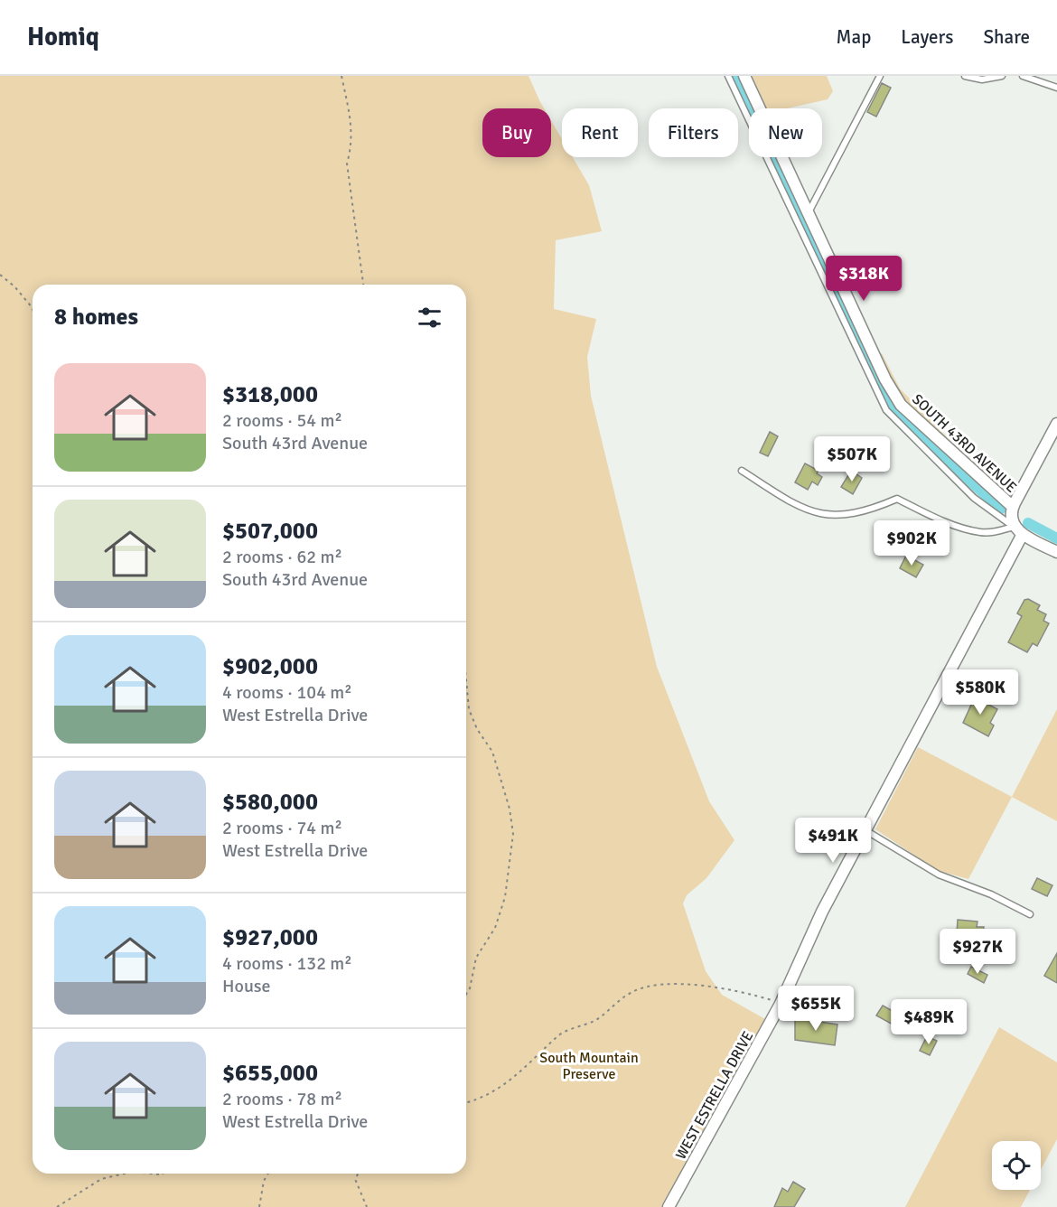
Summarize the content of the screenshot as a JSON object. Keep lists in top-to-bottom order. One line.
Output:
{"streets":{"street":["SOUTH 43RD AVENUE","WEST ESTRELLA DRIVE"]},"crossings":[["SOUTH 43RD AVENUE","WEST ESTRELLA DRIVE"]],"parks":["South Mountain Preserve"],"page":{"header":"Homiq","nav":["Map","Layers","Share"],"chip":["Buy","Rent","Filters","New"],"price":["$318K","$507K","$902K","$580K","$491K","$927K","$655K","$489K"],"heading":"8 homes","list":[{"name":"$318,000","note":"2 rooms · 54 m² · South 43rd Avenue"},{"name":"$507,000","note":"2 rooms · 62 m² · South 43rd Avenue"},{"name":"$902,000","note":"4 rooms · 104 m² · West Estrella Drive"},{"name":"$580,000","note":"2 rooms · 74 m² · West Estrella Drive"},{"name":"$927,000","note":"4 rooms · 132 m² · House"},{"name":"$655,000","note":"2 rooms · 78 m² · West Estrella Drive"}]}}
